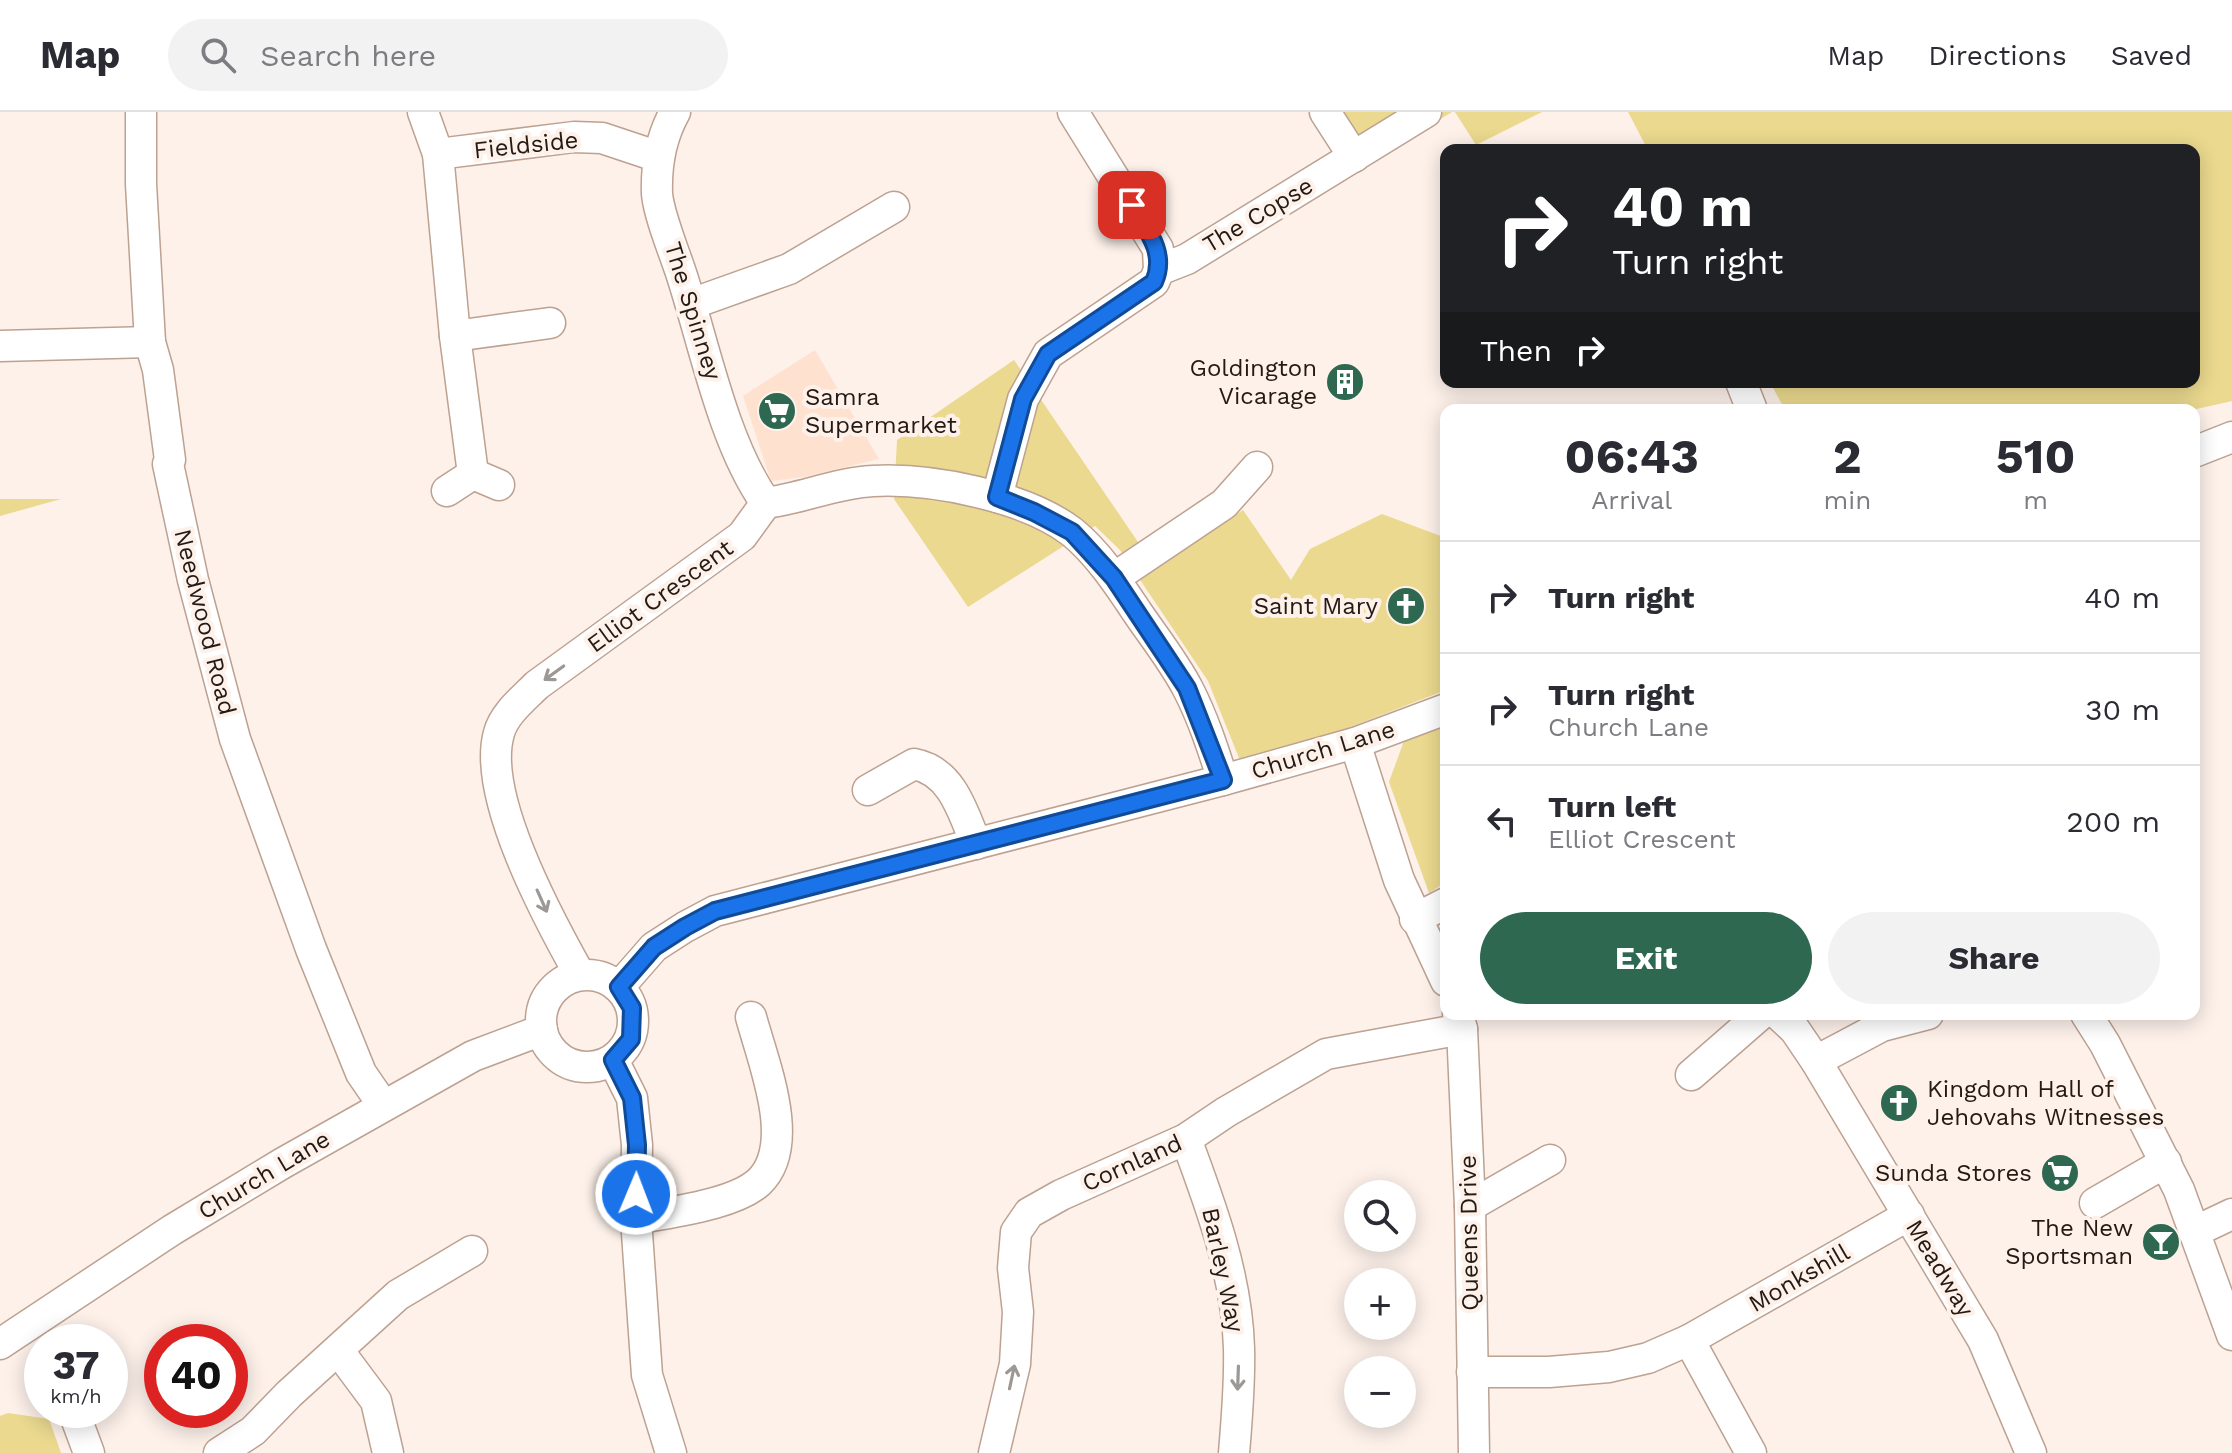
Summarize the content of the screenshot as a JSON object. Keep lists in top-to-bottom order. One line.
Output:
{"streets":{"street":["Fieldside","The Copse","The Spinney","Elliot Crescent","Needwood Road","Church Lane","Cornland","Queens Drive","Meadway","Barley Way","Monkshill"]},"crossings":[["Fieldside","The Spinney"],["The Spinney","Elliot Crescent"],["Elliot Crescent","Church Lane"],["Needwood Road","Church Lane"],["Cornland","Queens Drive"],["Cornland","Barley Way"],["Queens Drive","Monkshill"],["Meadway","Monkshill"]],"one_way":["Elliot Crescent","Cornland","Barley Way"],"places":{"building":["Goldington Vicarage"],"supermarket":["Samra Supermarket","Sunda Stores"],"church":["Saint Mary","Kingdom Hall of Jehovahs Witnesses"],"bar":["The New Sportsman"]},"page":{"header":"Map","search":"Search here","nav":["Map","Directions","Saved"],"turn":["40 m","Turn right"],"then":"Then","eta":["06:43","Arrival","2","min","510","m"],"list":[{"name":"Turn right","value":"40 m"},{"name":"Turn right","note":"Church Lane","value":"30 m"},{"name":"Turn left","note":"Elliot Crescent","value":"200 m"}],"buttons":["Exit","Share"],"map_buttons":["+","−"],"speed":"37 km/h","limit":"40"}}
